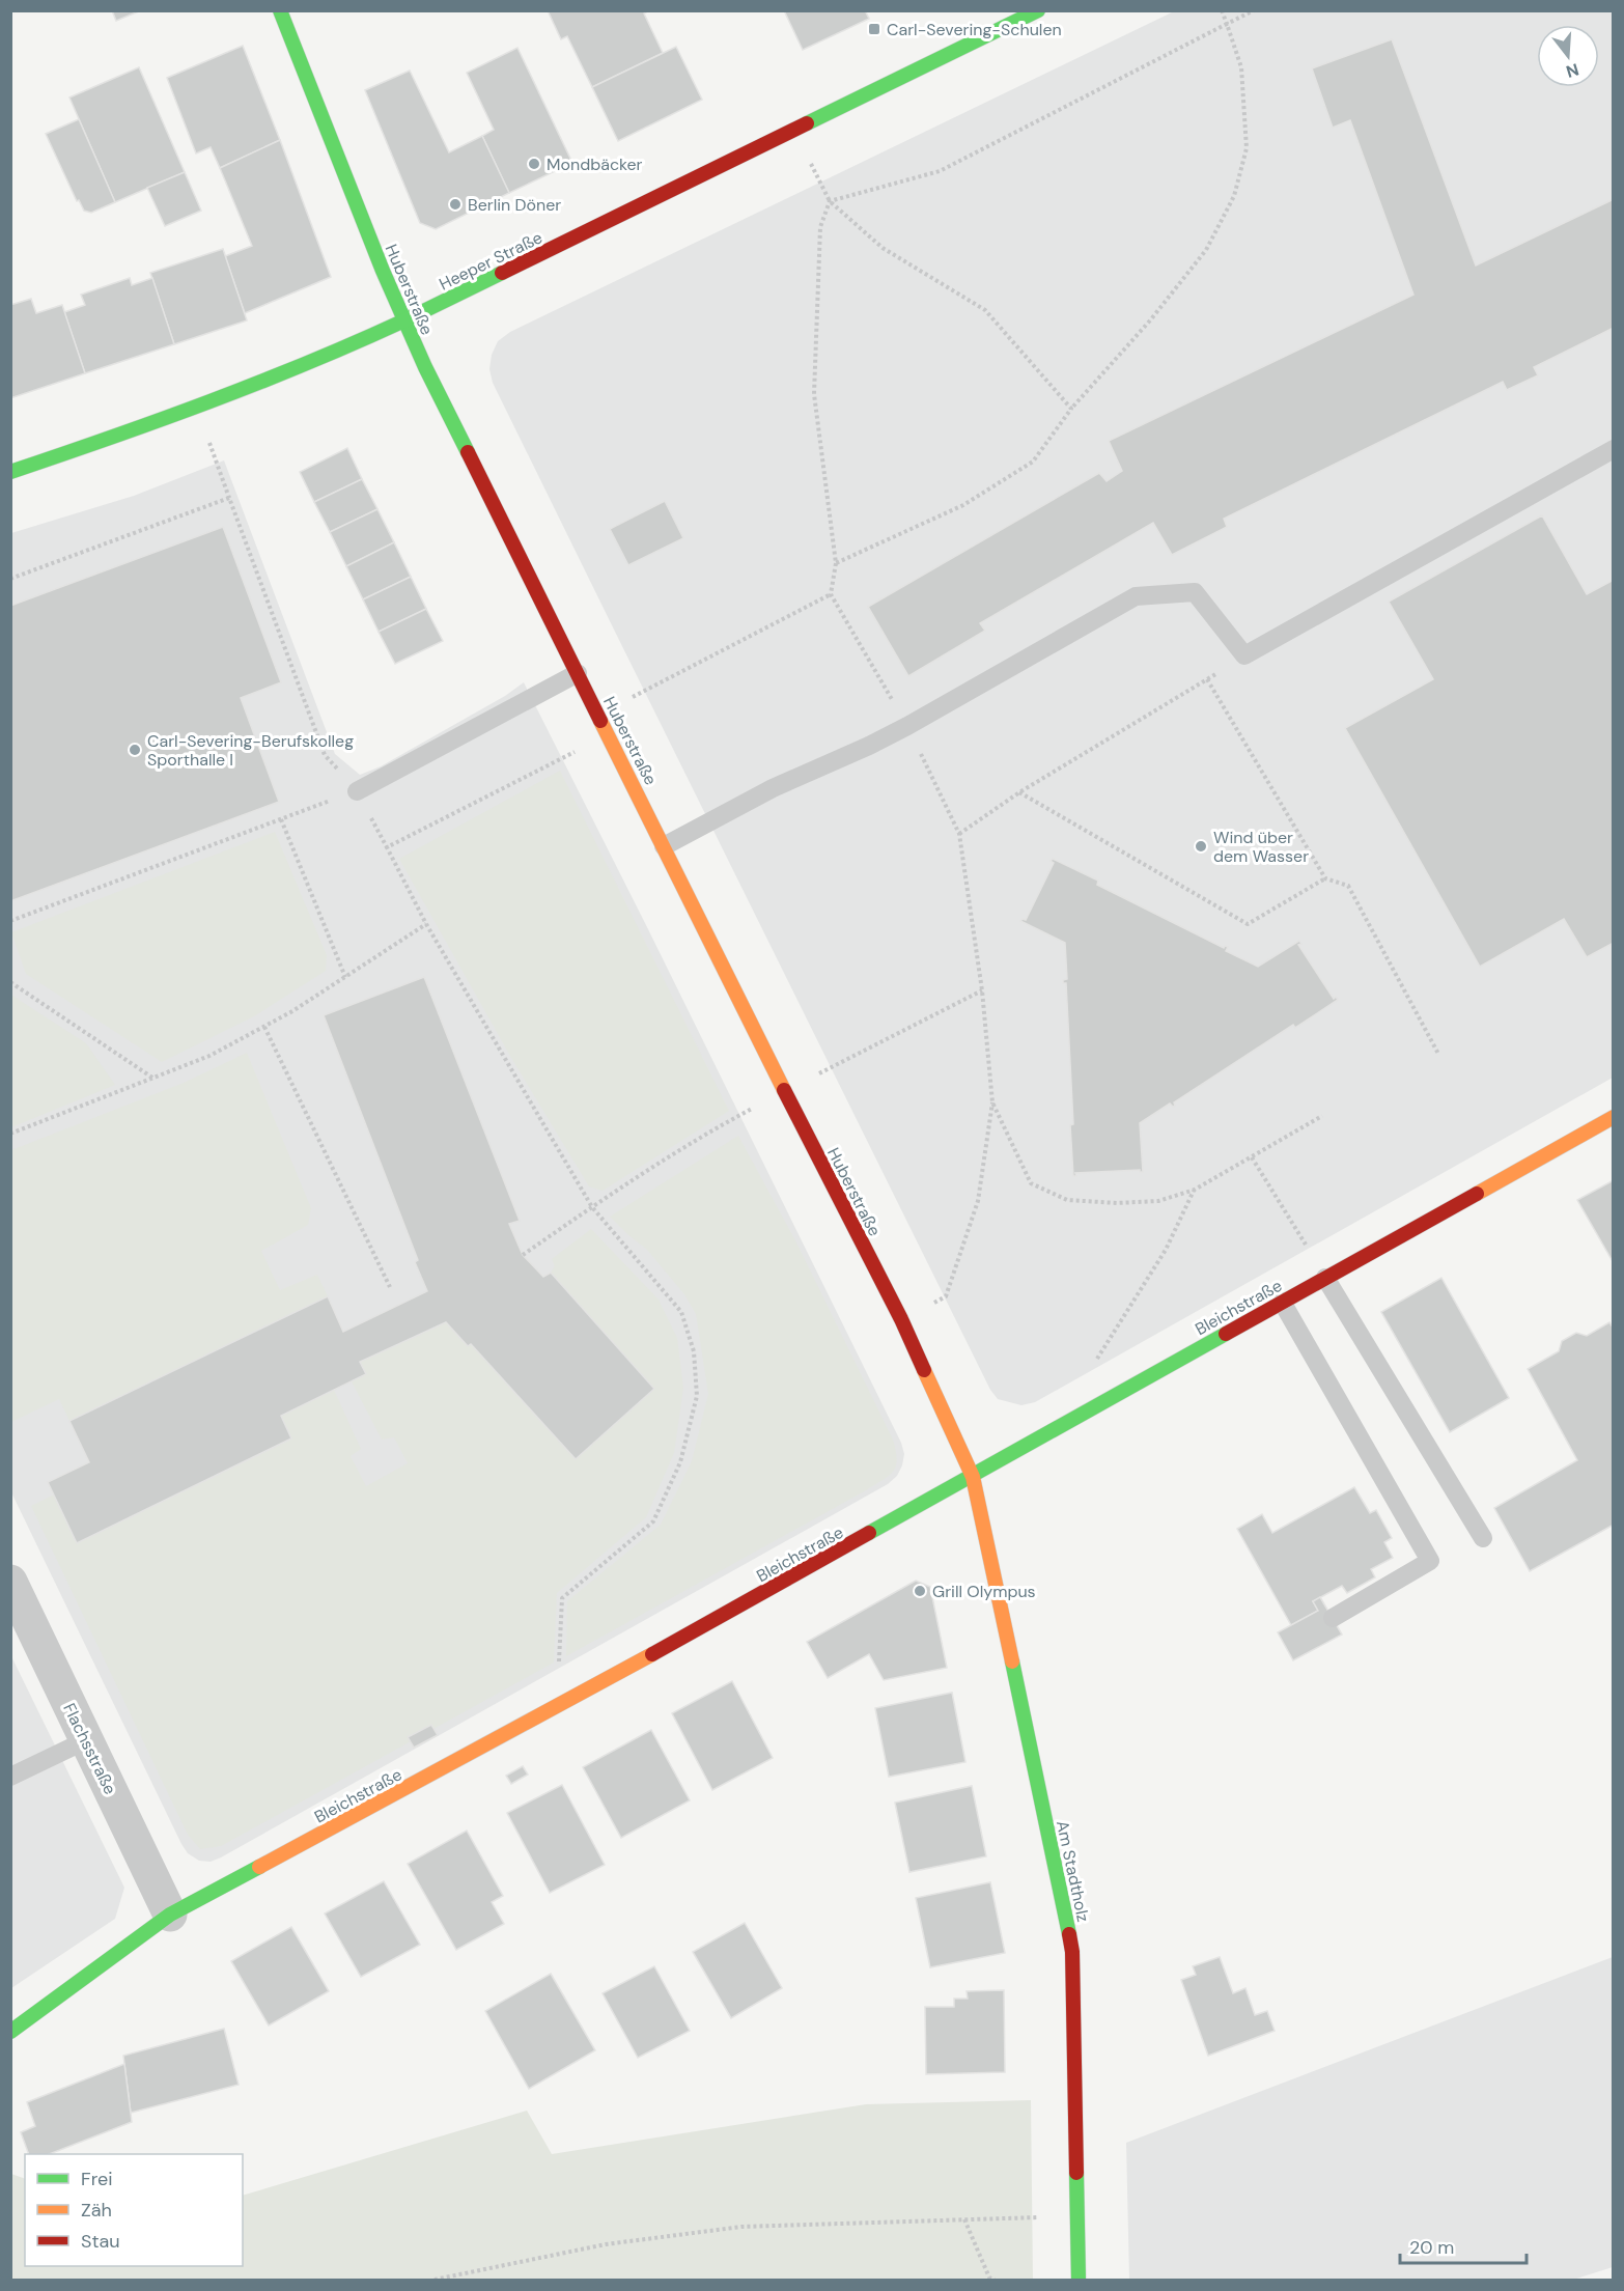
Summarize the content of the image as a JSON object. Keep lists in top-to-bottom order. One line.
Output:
{"streets":{"street":["Heeper Straße","Huberstraße","Bleichstraße","Flachsstraße","Am Stadtholz"]},"crossings":[["Heeper Straße","Huberstraße"],["Huberstraße","Bleichstraße"],["Huberstraße","Am Stadtholz"],["Bleichstraße","Flachsstraße"],["Bleichstraße","Am Stadtholz"]],"places":{"transit":["Carl-Severing-Schulen"],"other":["Mondbäcker","Berlin Döner","Carl-Severing-Berufskolleg Sporthalle I","Wind über dem Wasser","Grill Olympus"]},"legend":["Frei","Zäh","Stau"],"scale_bar":"20 m","north":"bottom"}
